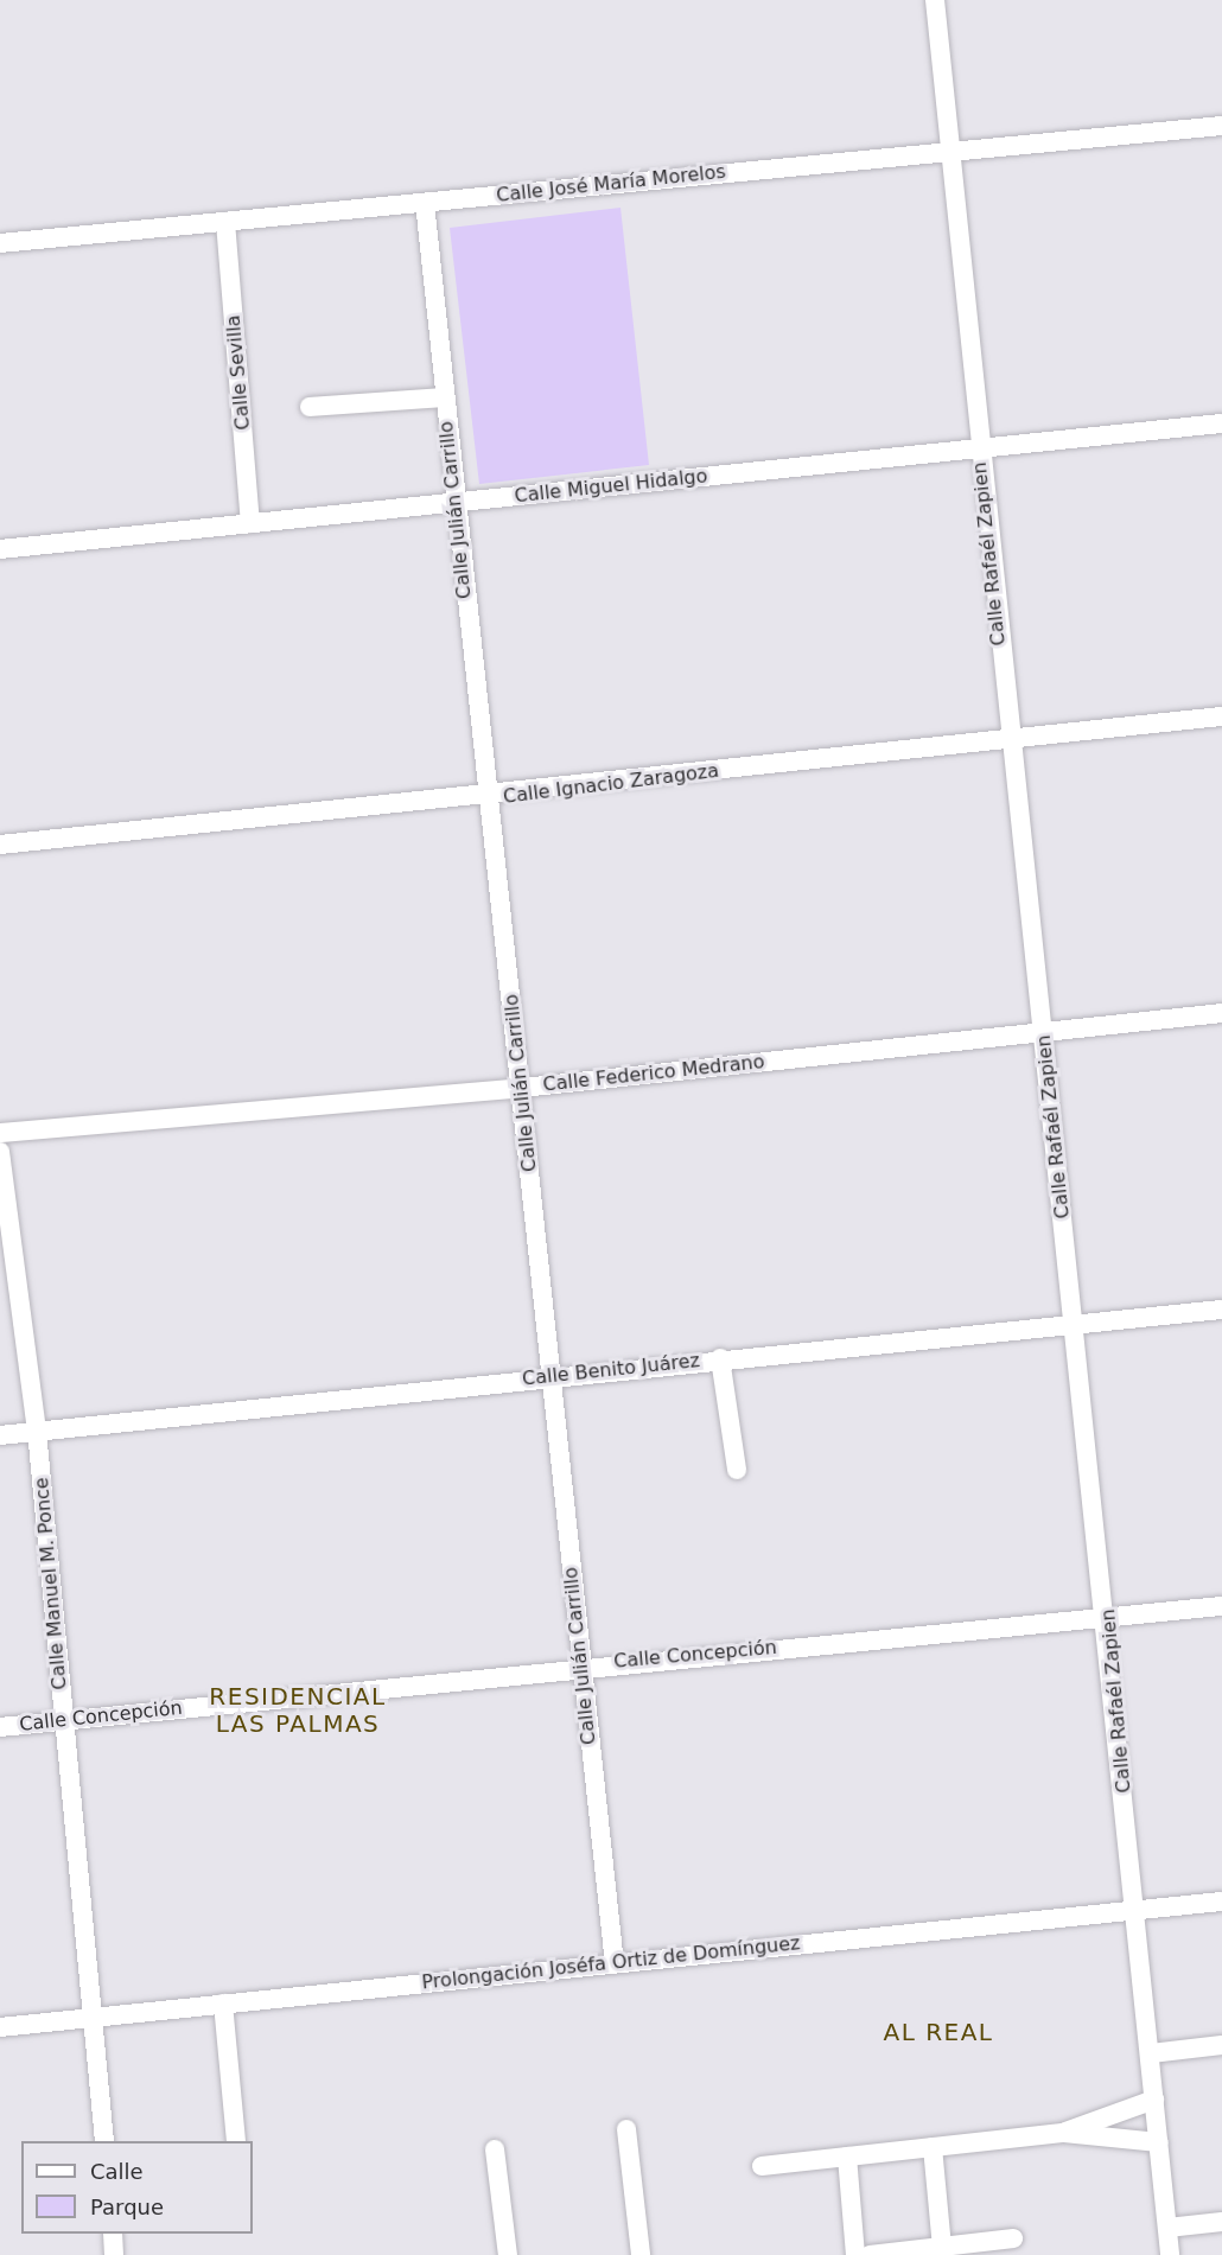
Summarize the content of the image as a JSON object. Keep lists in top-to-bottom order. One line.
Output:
{"streets":{"street":["Calle José María Morelos","Calle Sevilla","Calle Miguel Hidalgo","Calle Julián Carrillo","Calle Rafaél Zapien","Calle Ignacio Zaragoza","Calle Federico Medrano","Calle Benito Juárez","Calle Manuel M. Ponce","Calle Concepción","Prolongación Joséfa Ortiz de Domínguez"]},"crossings":[["Calle José María Morelos","Calle Sevilla"],["Calle José María Morelos","Calle Julián Carrillo"],["Calle José María Morelos","Calle Rafaél Zapien"],["Calle Sevilla","Calle Miguel Hidalgo"],["Calle Miguel Hidalgo","Calle Julián Carrillo"],["Calle Miguel Hidalgo","Calle Rafaél Zapien"],["Calle Julián Carrillo","Calle Ignacio Zaragoza"],["Calle Julián Carrillo","Calle Federico Medrano"],["Calle Julián Carrillo","Calle Benito Juárez"],["Calle Julián Carrillo","Calle Concepción"],["Calle Julián Carrillo","Prolongación Joséfa Ortiz de Domínguez"],["Calle Rafaél Zapien","Calle Ignacio Zaragoza"],["Calle Rafaél Zapien","Calle Federico Medrano"],["Calle Rafaél Zapien","Calle Benito Juárez"],["Calle Rafaél Zapien","Calle Concepción"],["Calle Rafaél Zapien","Prolongación Joséfa Ortiz de Domínguez"],["Calle Benito Juárez","Calle Manuel M. Ponce"],["Calle Manuel M. Ponce","Calle Concepción"],["Calle Manuel M. Ponce","Prolongación Joséfa Ortiz de Domínguez"]],"districts":["RESIDENCIAL LAS PALMAS","AL REAL"],"legend":["Calle","Parque"]}
